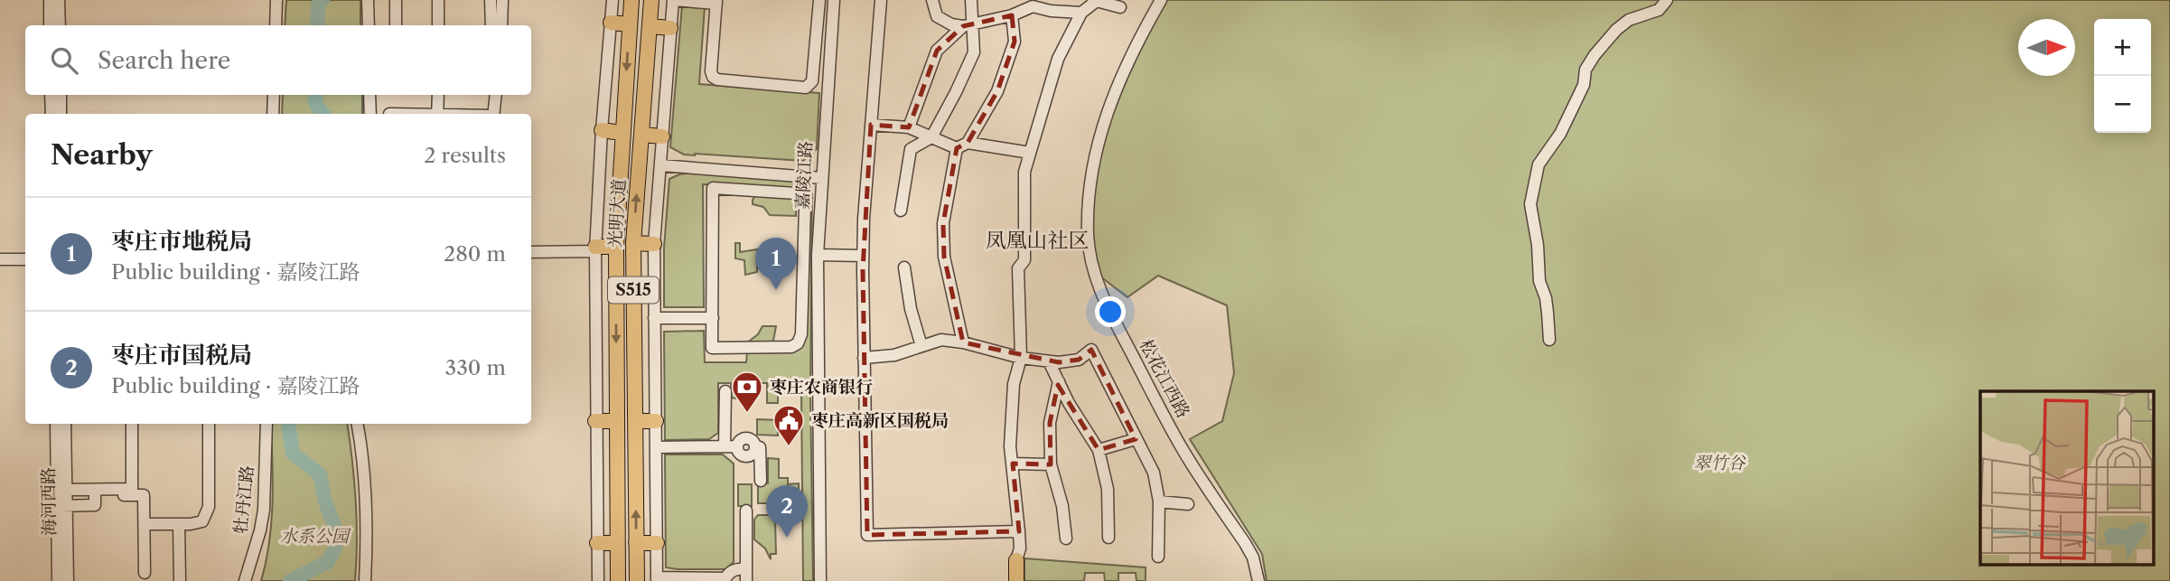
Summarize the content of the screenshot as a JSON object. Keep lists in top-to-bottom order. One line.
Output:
{"streets":{"main road":["光明大道","S515"],"street":["嘉陵江路","松花江西路","牡丹江路","海河西路"]},"districts":["凤凰山社区"],"parks":["翠竹谷","水系公园"],"places":{"bank":["枣庄农商银行"],"public building":["枣庄高新区国税局"]},"north":"right","page":{"map_buttons":["+","−"],"search":"Search here","heading":["Nearby","2 results"],"list":[{"mark":"1","name":"枣庄市地税局","note":"Public building · 嘉陵江路","value":"280 m"},{"mark":"2","name":"枣庄市国税局","note":"Public building · 嘉陵江路","value":"330 m"}],"pins":["1","2"]}}
